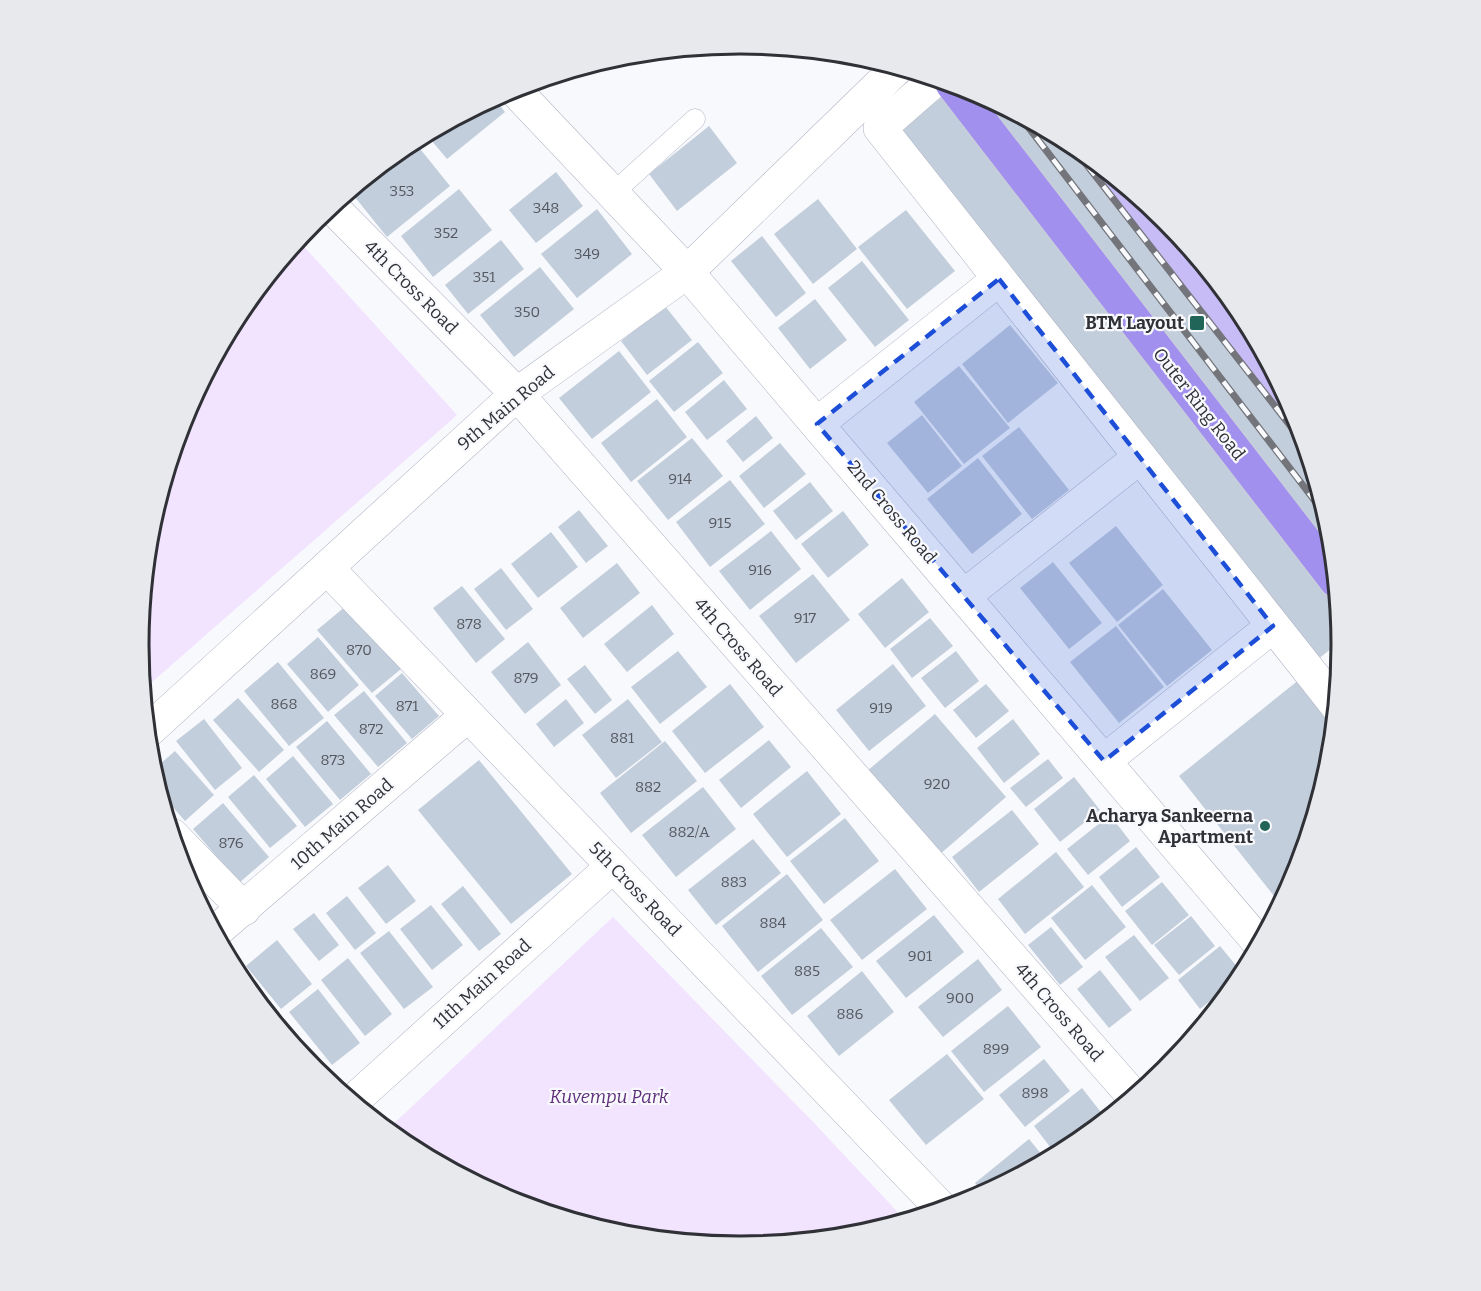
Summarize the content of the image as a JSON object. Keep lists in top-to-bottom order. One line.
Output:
{"streets":{"highway":["Outer Ring Road"],"street":["4th Cross Road","9th Main Road","2nd Cross Road","10th Main Road","5th Cross Road","11th Main Road"]},"crossings":[["4th Cross Road","9th Main Road"],["9th Main Road","2nd Cross Road"],["9th Main Road","5th Cross Road"],["10th Main Road","5th Cross Road"],["5th Cross Road","11th Main Road"]],"parks":["Kuvempu Park"],"places":{"transit":["BTM Layout"],"other":["Acharya Sankeerna Apartment"]},"house_numbers":["353","348","352","349","351","350","914","915","916","917","878","870","869","879","868","871","919","872","881","873","920","882","882/A","876","883","884","901","885","900","886","899","898"]}
